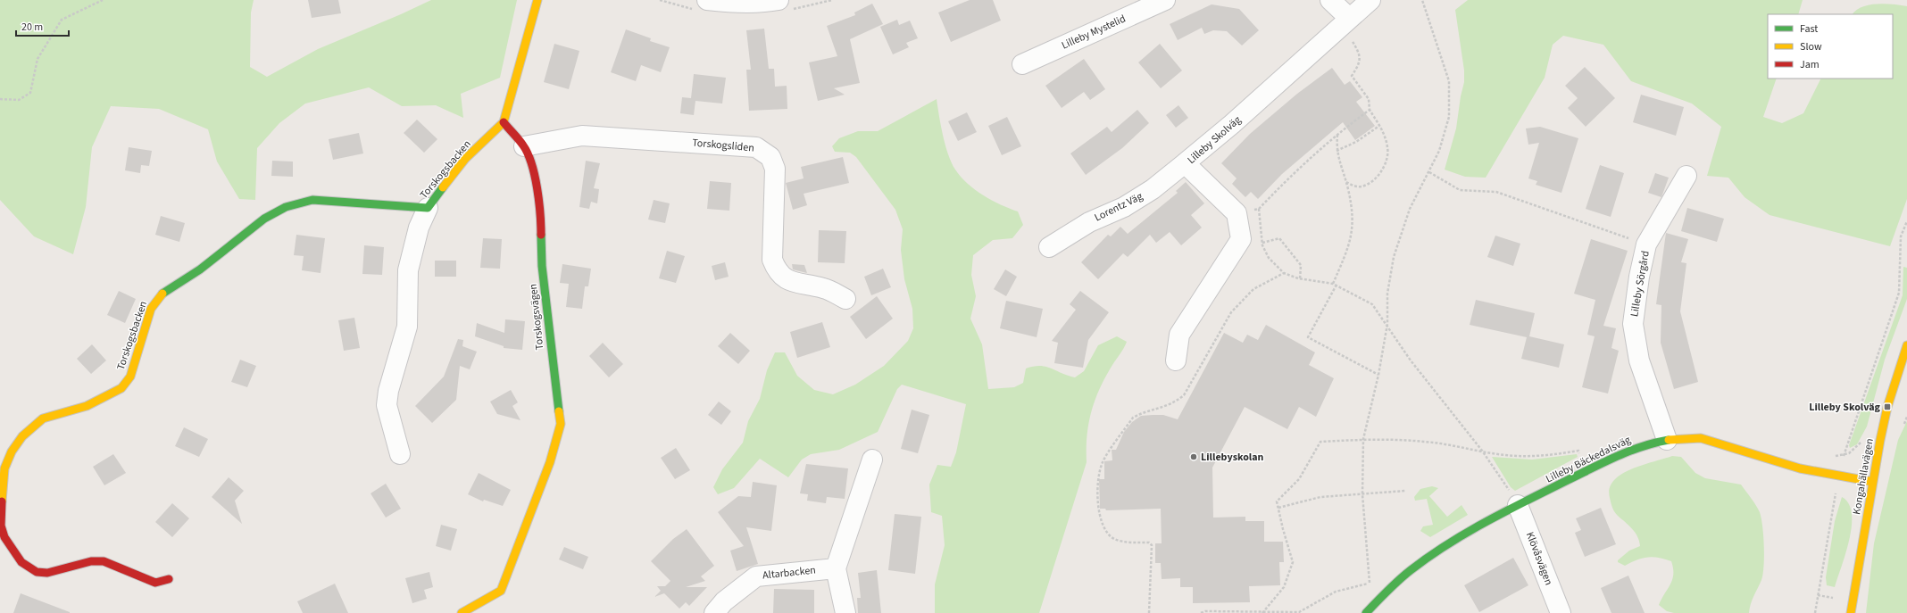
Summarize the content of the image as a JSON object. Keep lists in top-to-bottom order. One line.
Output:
{"streets":{"street":["Lilleby Mystelid","Lilleby Skolväg","Torskogsliden","Torskogsbacken","Lorentz Väg","Lilleby Sörgård","Torskogsvägen","Lilleby Bäckedalsväg","Kongahällavägen","Klövåsvägen","Altarbacken"]},"crossings":[["Lilleby Skolväg","Lorentz Väg"],["Torskogsliden","Torskogsvägen"],["Torskogsbacken","Torskogsvägen"],["Lilleby Sörgård","Lilleby Bäckedalsväg"],["Lilleby Bäckedalsväg","Kongahällavägen"],["Lilleby Bäckedalsväg","Klövåsvägen"]],"places":{"transit":["Lilleby Skolväg"],"other":["Lillebyskolan"]},"legend":["Fast","Slow","Jam"],"scale_bar":"20 m"}
